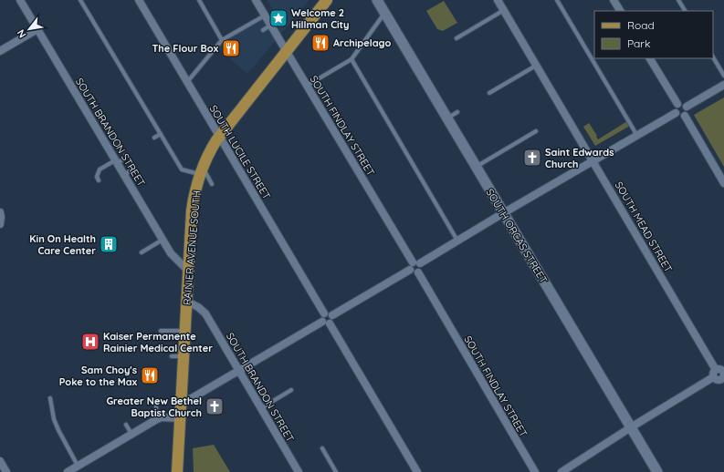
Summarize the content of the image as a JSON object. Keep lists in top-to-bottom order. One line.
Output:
{"streets":{"main road":["RAINIER AVENUE SOUTH"],"street":["SOUTH FINDLAY STREET","SOUTH BRANDON STREET","SOUTH LUCILE STREET","SOUTH MEAD STREET","SOUTH ORCAS STREET"]},"crossings":[["SOUTH FINDLAY STREET","RAINIER AVENUE SOUTH"],["SOUTH BRANDON STREET","RAINIER AVENUE SOUTH"],["SOUTH LUCILE STREET","RAINIER AVENUE SOUTH"]],"places":{"place":["Welcome 2 Hillman City"],"restaurant":["Archipelago","The Flour Box","Sam Choy's Poke to the Max"],"church":["Saint Edwards Church","Greater New Bethel Baptist Church"],"building":["Kin On Health Care Center"],"hospital":["Kaiser Permanente Rainier Medical Center"]},"legend":["Road","Park"],"north":"bottom left"}
